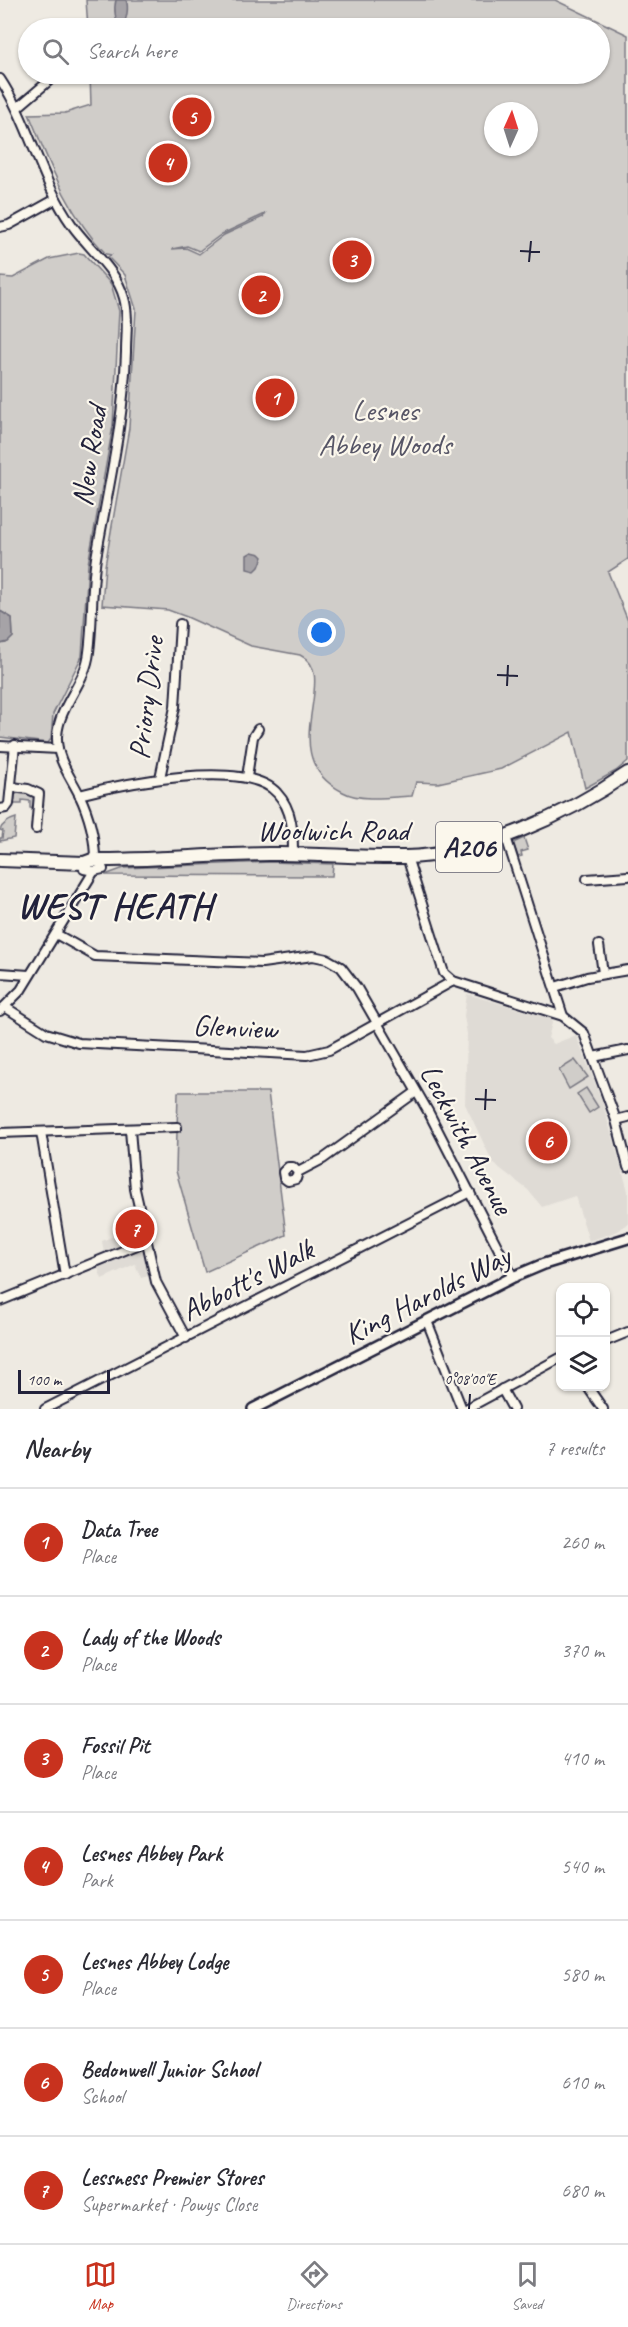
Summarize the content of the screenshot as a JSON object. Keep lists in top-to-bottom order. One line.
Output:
{"streets":{"main road":["Woolwich Road","A206"],"street":["New Road","Priory Drive","Glenview","Leckwith Avenue","Abbott's Walk","King Harolds Way"]},"crossings":[["New Road","Woolwich Road"],["Glenview","Leckwith Avenue"],["Leckwith Avenue","Abbott's Walk"],["Leckwith Avenue","King Harolds Way"]],"districts":["WEST HEATH"],"parks":["Lesnes Abbey Woods"],"scale_bar":"100 m","north":"top","page":{"search":"Search here","pins":["5","4","3","2","1","6","7"],"scale":"100 m","heading":["Nearby","7 results"],"list":[{"mark":"1","name":"Data Tree","note":"Place","value":"260 m"},{"mark":"2","name":"Lady of the Woods","note":"Place","value":"370 m"},{"mark":"3","name":"Fossil Pit","note":"Place","value":"410 m"},{"mark":"4","name":"Lesnes Abbey Park","note":"Park","value":"540 m"},{"mark":"5","name":"Lesnes Abbey Lodge","note":"Place","value":"580 m"},{"mark":"6","name":"Bedonwell Junior School","note":"School","value":"610 m"},{"mark":"7","name":"Lessness Premier Stores","note":"Supermarket · Powys Close","value":"680 m"}],"nav":["Map","Directions","Saved"]},"coordinates":["0°08'00\"E"]}
